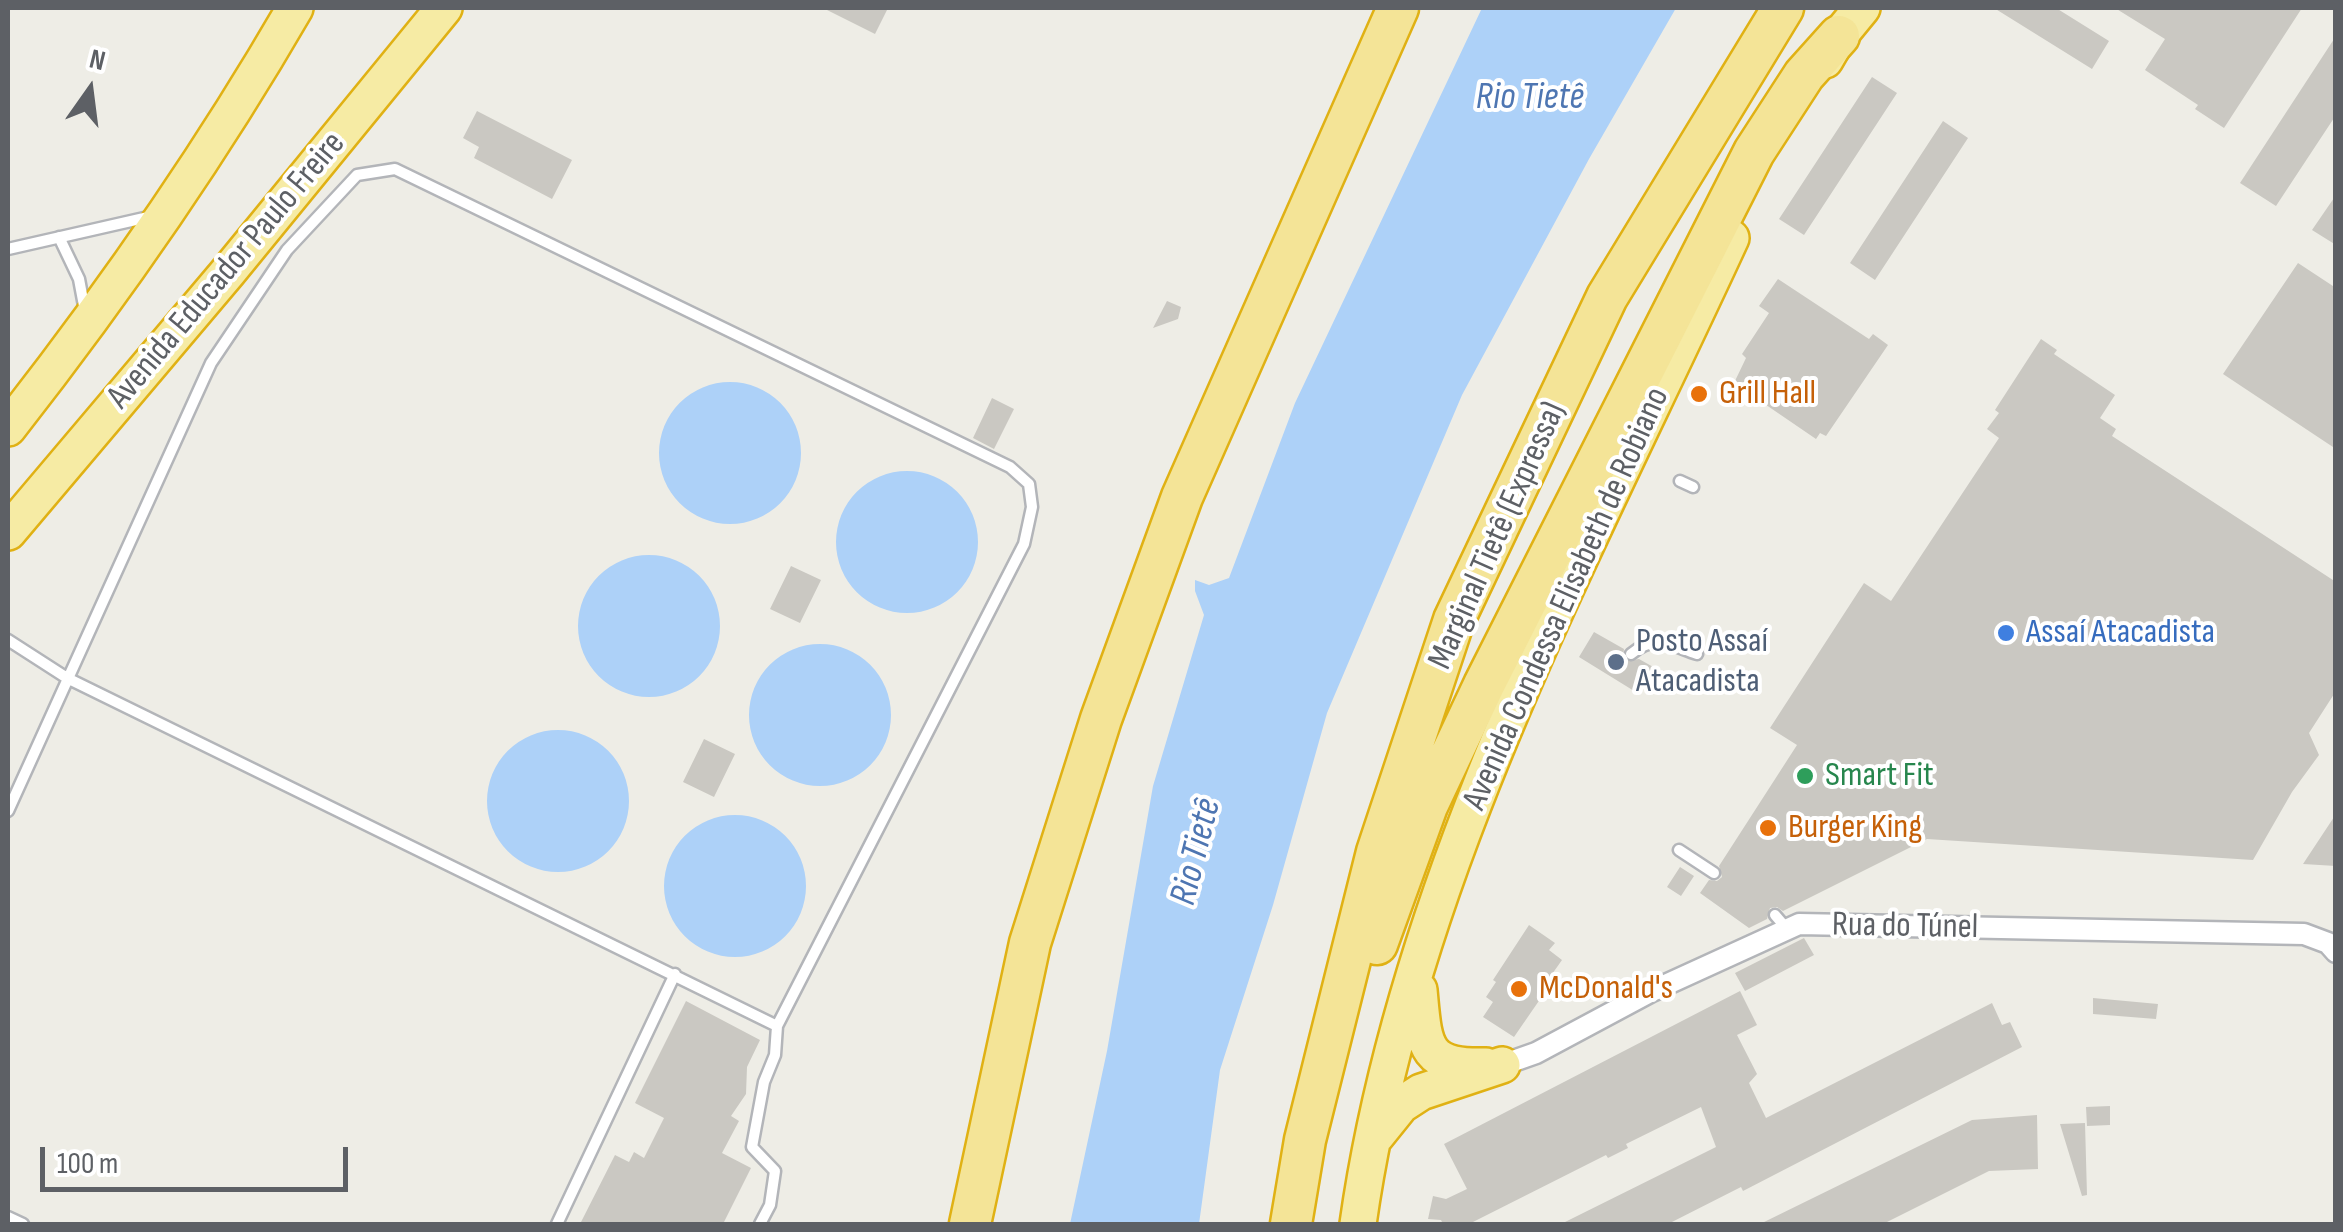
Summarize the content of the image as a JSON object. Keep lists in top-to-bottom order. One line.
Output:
{"streets":{"highway":["Avenida Educador Paulo Freire","Marginal Tietê (Expressa)","Avenida Condessa Elisabeth de Robiano"],"street":["Rua do Túnel"]},"water":["Rio Tietê"],"places":["Grill Hall","Assaí Atacadista","Posto Assaí Atacadista","Smart Fit","Burger King","McDonald's"],"scale_bar":"100 m","north":"top"}
